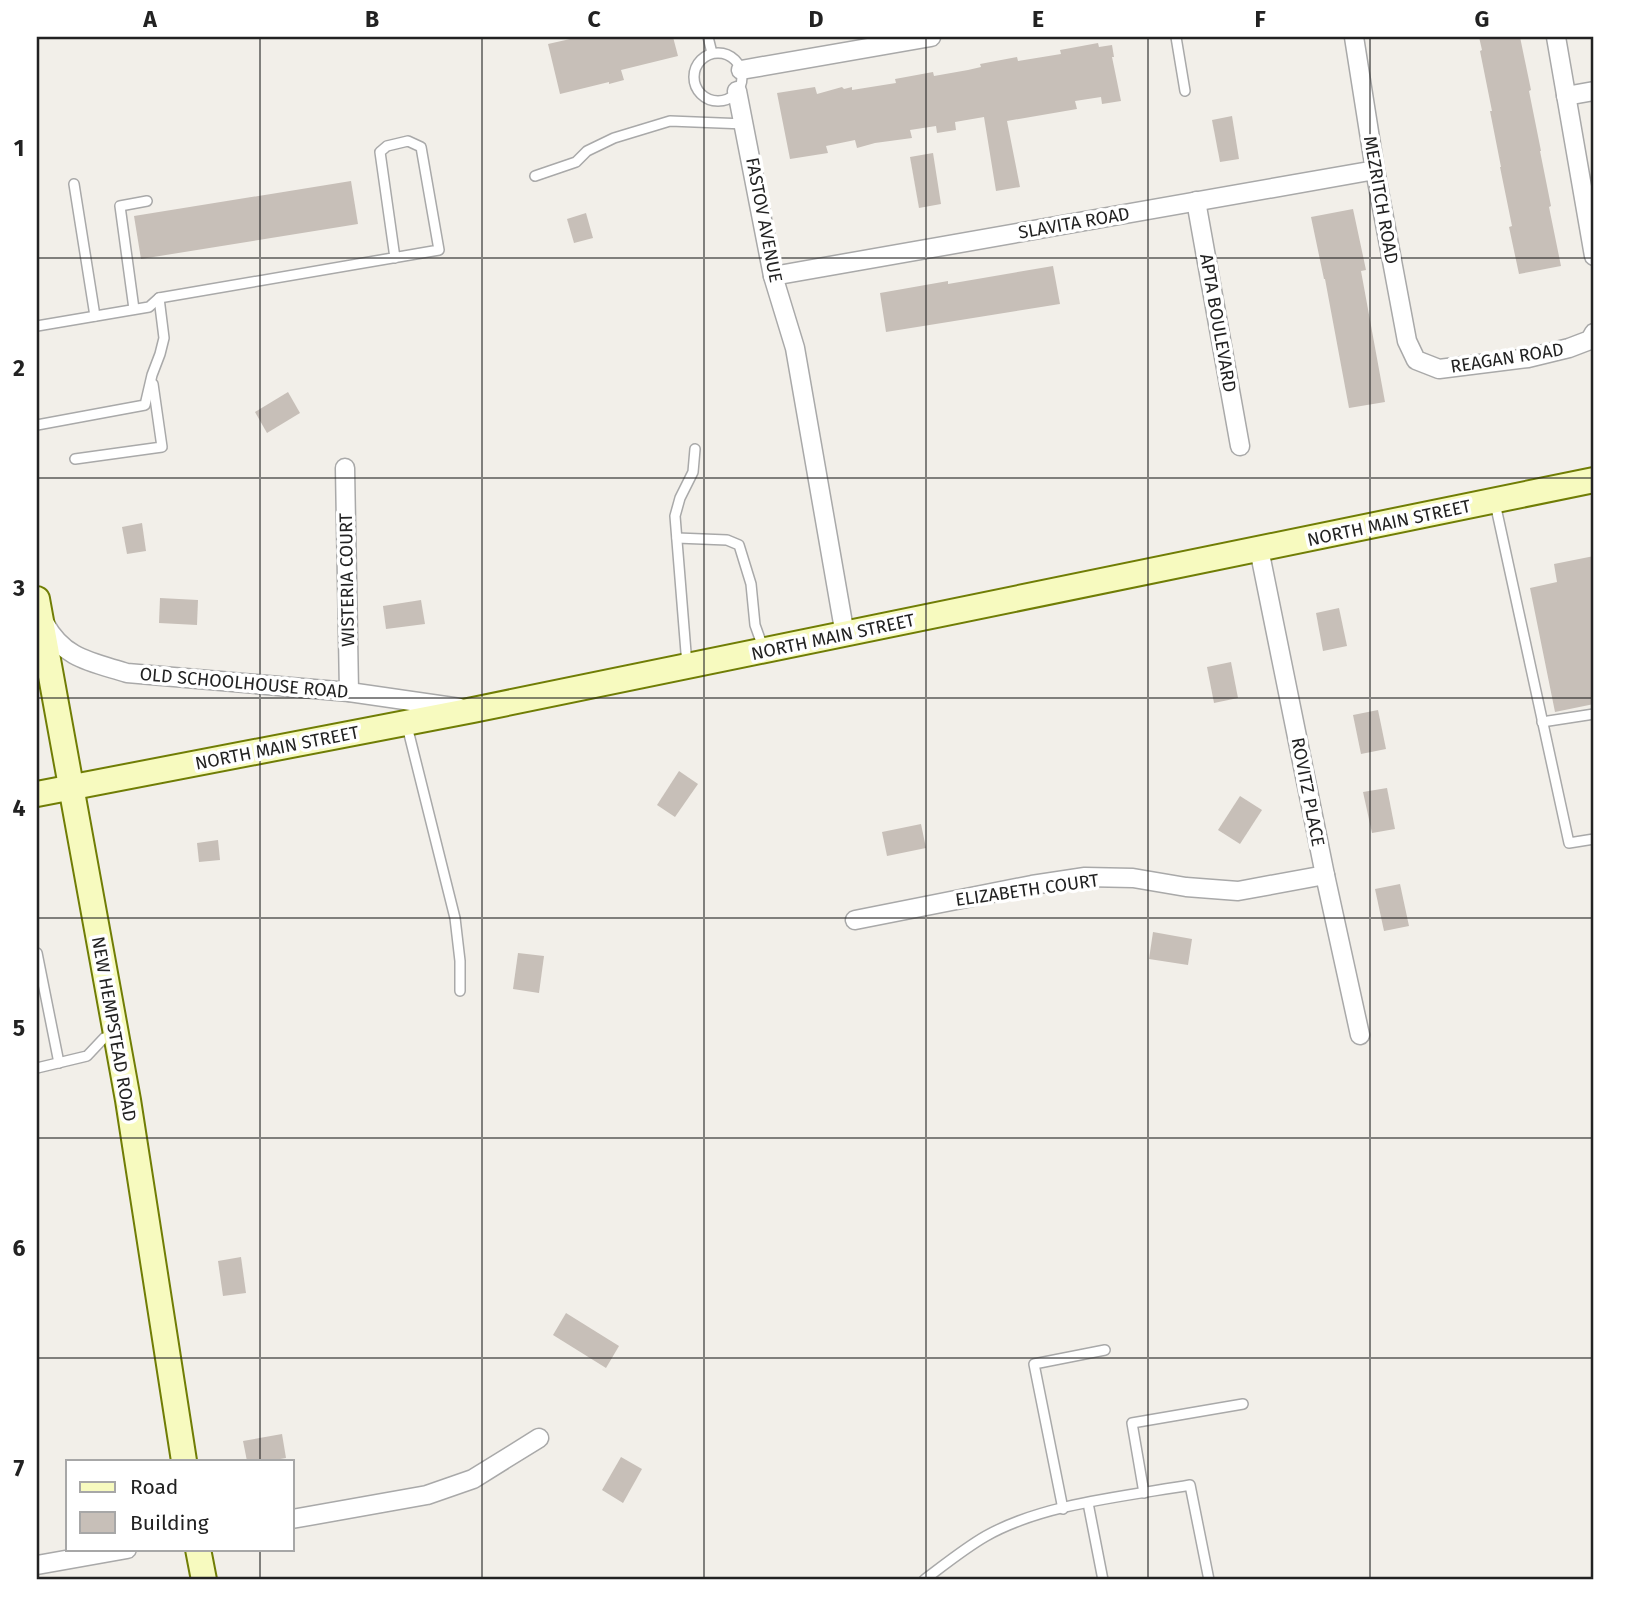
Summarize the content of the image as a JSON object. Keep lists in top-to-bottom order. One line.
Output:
{"streets":{"main road":["NORTH MAIN STREET","NEW HEMPSTEAD ROAD"],"street":["MEZRITCH ROAD","FASTOV AVENUE","SLAVITA ROAD","APTA BOULEVARD","REAGAN ROAD","WISTERIA COURT","OLD SCHOOLHOUSE ROAD","ROVITZ PLACE","ELIZABETH COURT"]},"crossings":[["MEZRITCH ROAD","SLAVITA ROAD"],["MEZRITCH ROAD","REAGAN ROAD"],["FASTOV AVENUE","SLAVITA ROAD"],["FASTOV AVENUE","NORTH MAIN STREET"],["SLAVITA ROAD","APTA BOULEVARD"],["NORTH MAIN STREET","OLD SCHOOLHOUSE ROAD"],["NORTH MAIN STREET","ROVITZ PLACE"],["NORTH MAIN STREET","NEW HEMPSTEAD ROAD"],["WISTERIA COURT","OLD SCHOOLHOUSE ROAD"],["OLD SCHOOLHOUSE ROAD","NEW HEMPSTEAD ROAD"],["ROVITZ PLACE","ELIZABETH COURT"]],"legend":["Road","Building"],"grid":{"columns":["A","B","C","D","E","F","G"],"rows":["1","2","3","4","5","6","7"]}}
